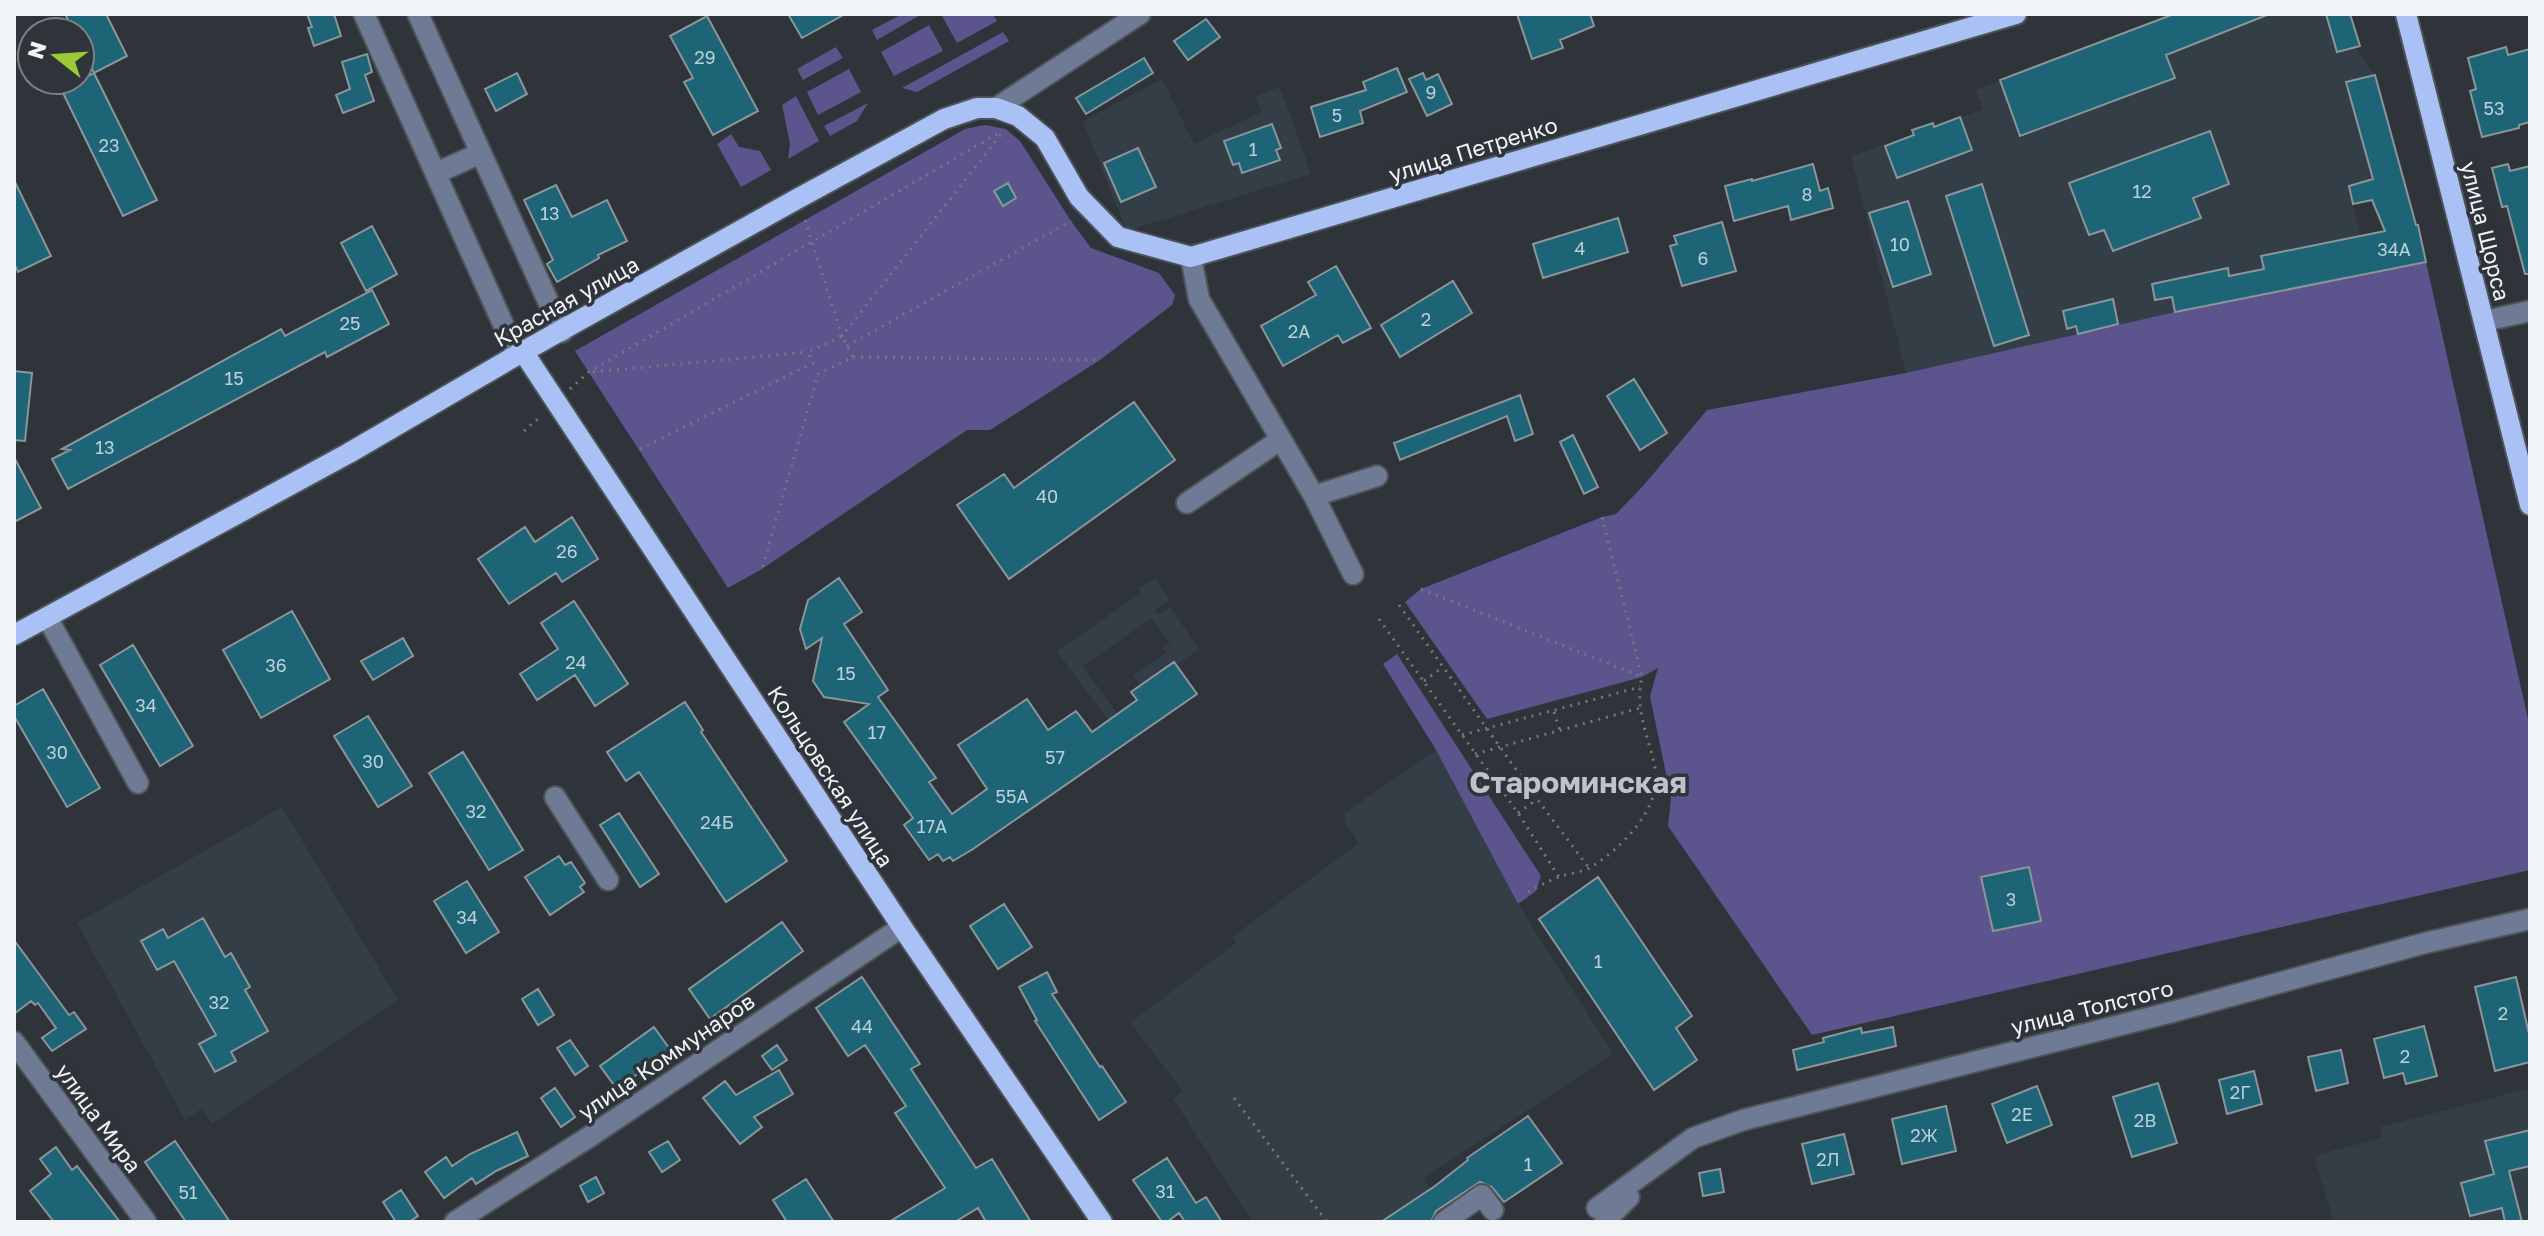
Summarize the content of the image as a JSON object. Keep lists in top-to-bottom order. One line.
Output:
{"streets":{"main road":["улица Петренко","улица Щорса","Красная улица","Кольцовская улица"],"street":["улица Толстого","улица Коммунаров","улица Мира"]},"crossings":[["Красная улица","Кольцовская улица"],["Кольцовская улица","улица Коммунаров"]],"districts":["Староминская"],"house_numbers":["29","9","53","5","23","1","12","8","13","10","4","34А","6","2","25","2А","15","13","40","26","24","36","15","34","17","30","57","30","55А","32","24Б","17А","3","34","1","32","2","44","2","2Г","2Е","2В","2Ж","2Л","1","31","51"],"north":"left"}
